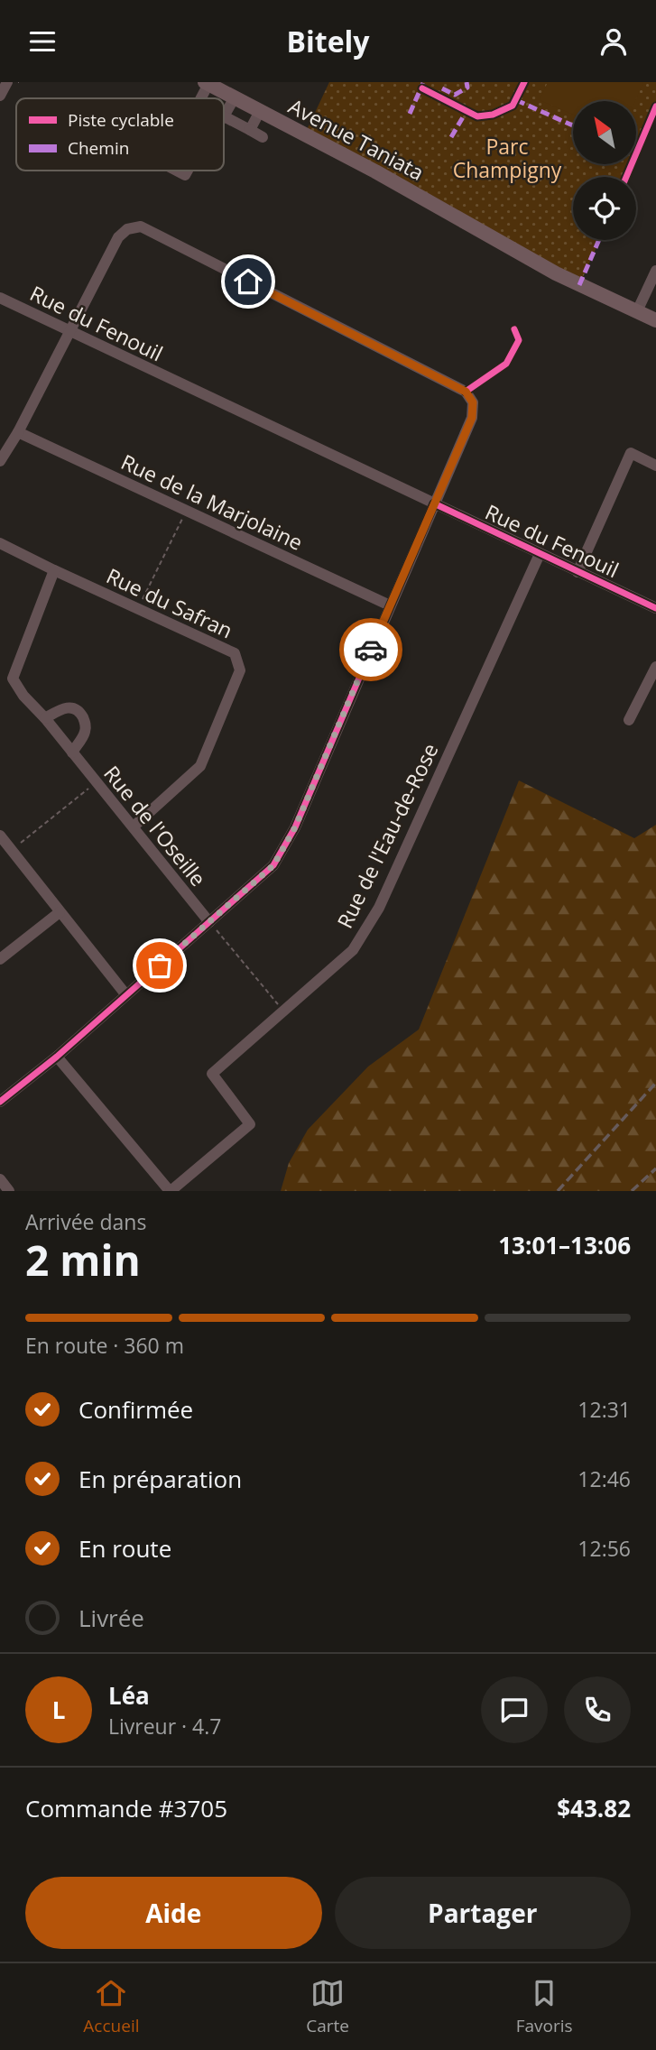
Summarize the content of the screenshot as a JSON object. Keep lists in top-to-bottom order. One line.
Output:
{"streets":{"main road":["Avenue Taniata"],"street":["Rue du Fenouil","Rue de la Marjolaine","Rue du Safran","Rue de l'Oseille","Rue de l'Eau-de-Rose"]},"crossings":[["Rue du Fenouil","Rue de l'Eau-de-Rose"],["Rue du Safran","Rue de l'Oseille"]],"parks":["Parc Champigny"],"legend":["Piste cyclable","Chemin"],"north":"top left","page":{"header":"Bitely","heading":["2 min","Arrivée dans","13:01–13:06"],"panel":["Léa","Livreur · 4.7","Commande #3705","$43.82"],"bar":"En route · 360 m","list":[["Confirmée","12:31"],["En préparation","12:46"],["En route","12:56"],"Livrée"],"round":"L","buttons":["Aide","Partager"],"tabs":["Accueil","Carte","Favoris"]}}
